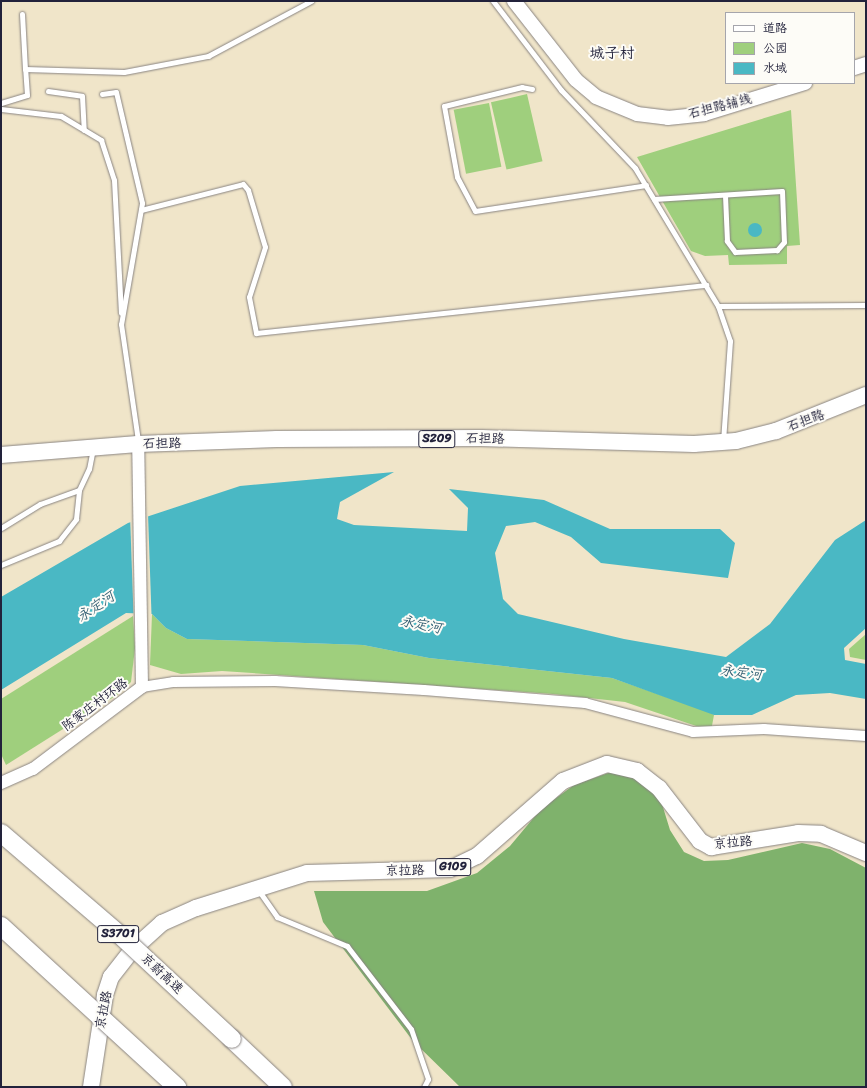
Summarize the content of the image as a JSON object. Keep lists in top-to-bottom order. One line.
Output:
{"streets":{"highway":["S3701","京蔚高速"],"main road":["石担路辅线","石担路","S209","京拉路","G109"],"street":["陈家庄村环路"]},"crossings":[["石担路","陈家庄村环路"]],"districts":["城子村"],"water":["永定河"],"legend":["道路","公园","水域"]}
